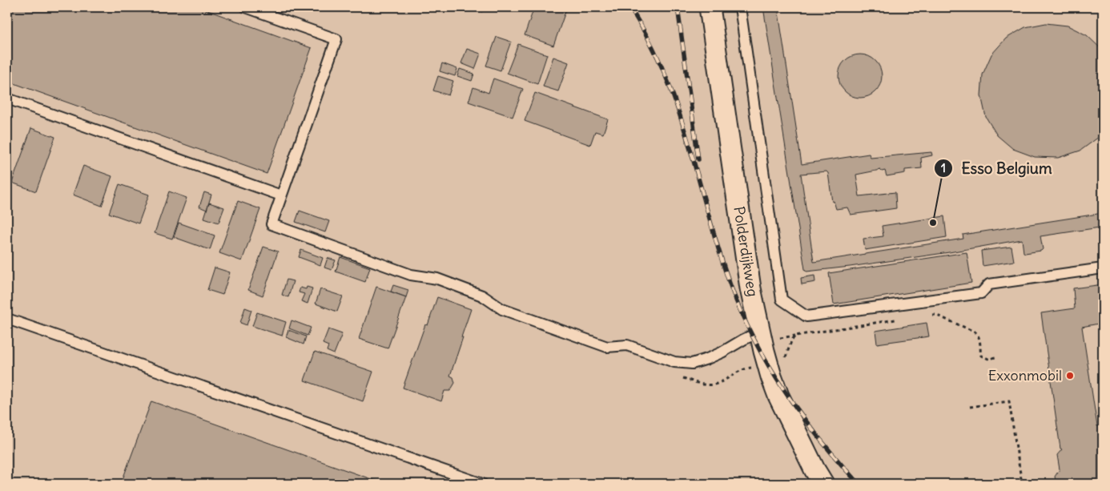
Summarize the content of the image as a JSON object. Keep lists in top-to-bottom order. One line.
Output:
{"streets":{"street":["Polderdijkweg"]},"places":["Esso Belgium","Exxonmobil"]}
